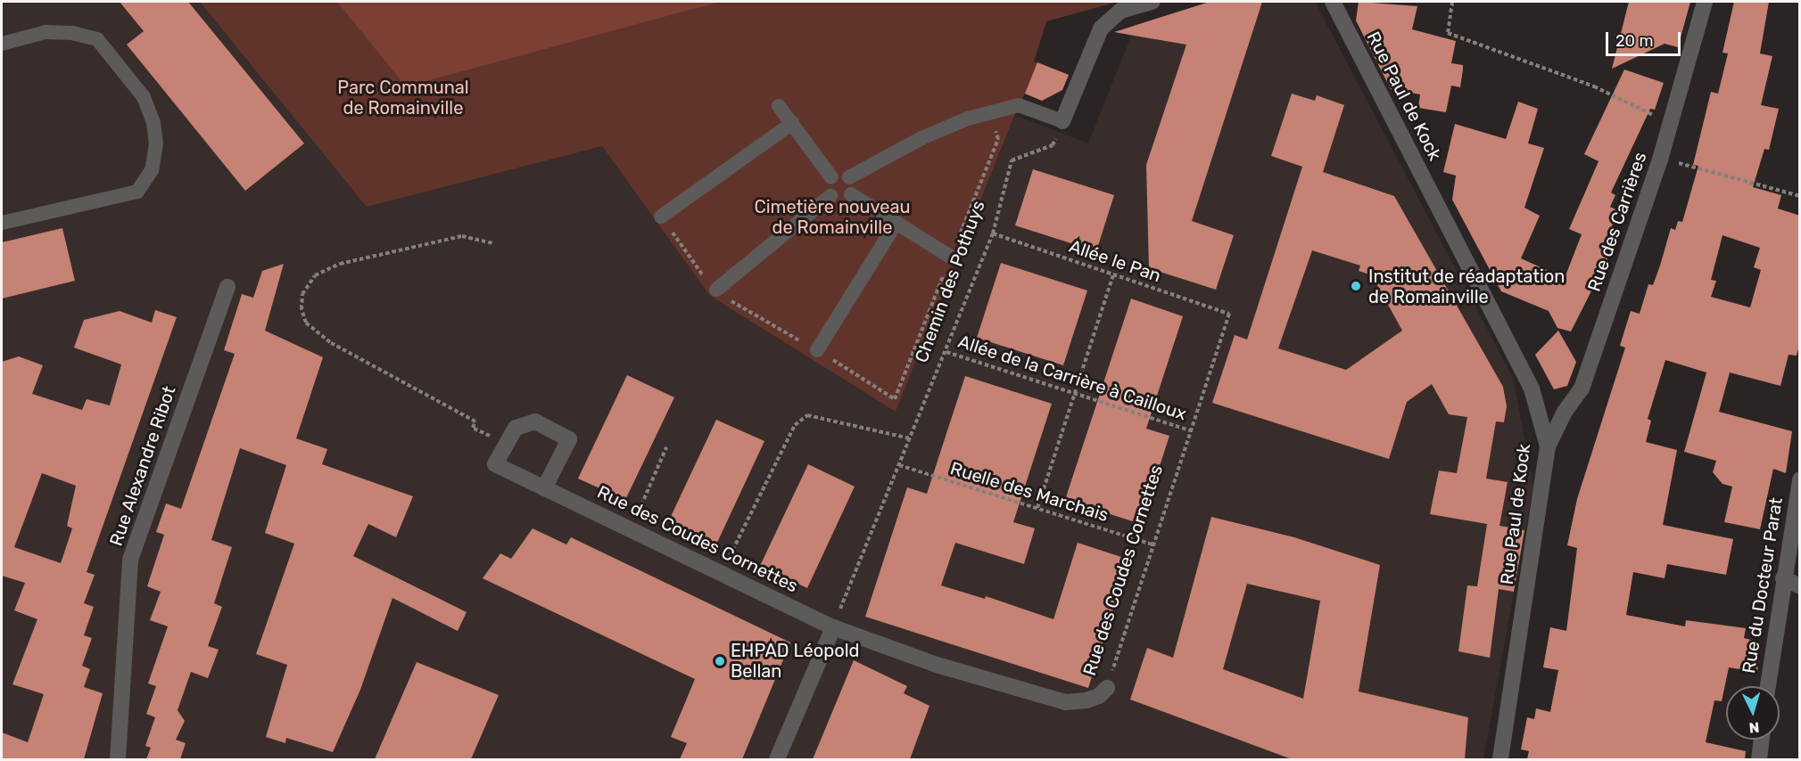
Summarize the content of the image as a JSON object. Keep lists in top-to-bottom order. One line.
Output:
{"streets":{"street":["Rue Paul de Kock","Rue des Carrières","Rue Alexandre Ribot","Rue des Coudes Cornettes","Rue du Docteur Parat"],"path":["Allée le Pan","Chemin des Pothuys","Allée de la Carrière à Cailloux","Ruelle des Marchais"]},"crossings":[["Rue Paul de Kock","Rue des Carrières"],["Allée le Pan","Chemin des Pothuys"],["Allée le Pan","Rue des Coudes Cornettes"],["Chemin des Pothuys","Allée de la Carrière à Cailloux"],["Chemin des Pothuys","Ruelle des Marchais"],["Chemin des Pothuys","Rue des Coudes Cornettes"],["Allée de la Carrière à Cailloux","Rue des Coudes Cornettes"],["Ruelle des Marchais","Rue des Coudes Cornettes"]],"parks":["Parc Communal de Romainville","Cimetière nouveau de Romainville"],"places":["Institut de réadaptation de Romainville","EHPAD Léopold Bellan"],"scale_bar":"20 m","north":"bottom"}
